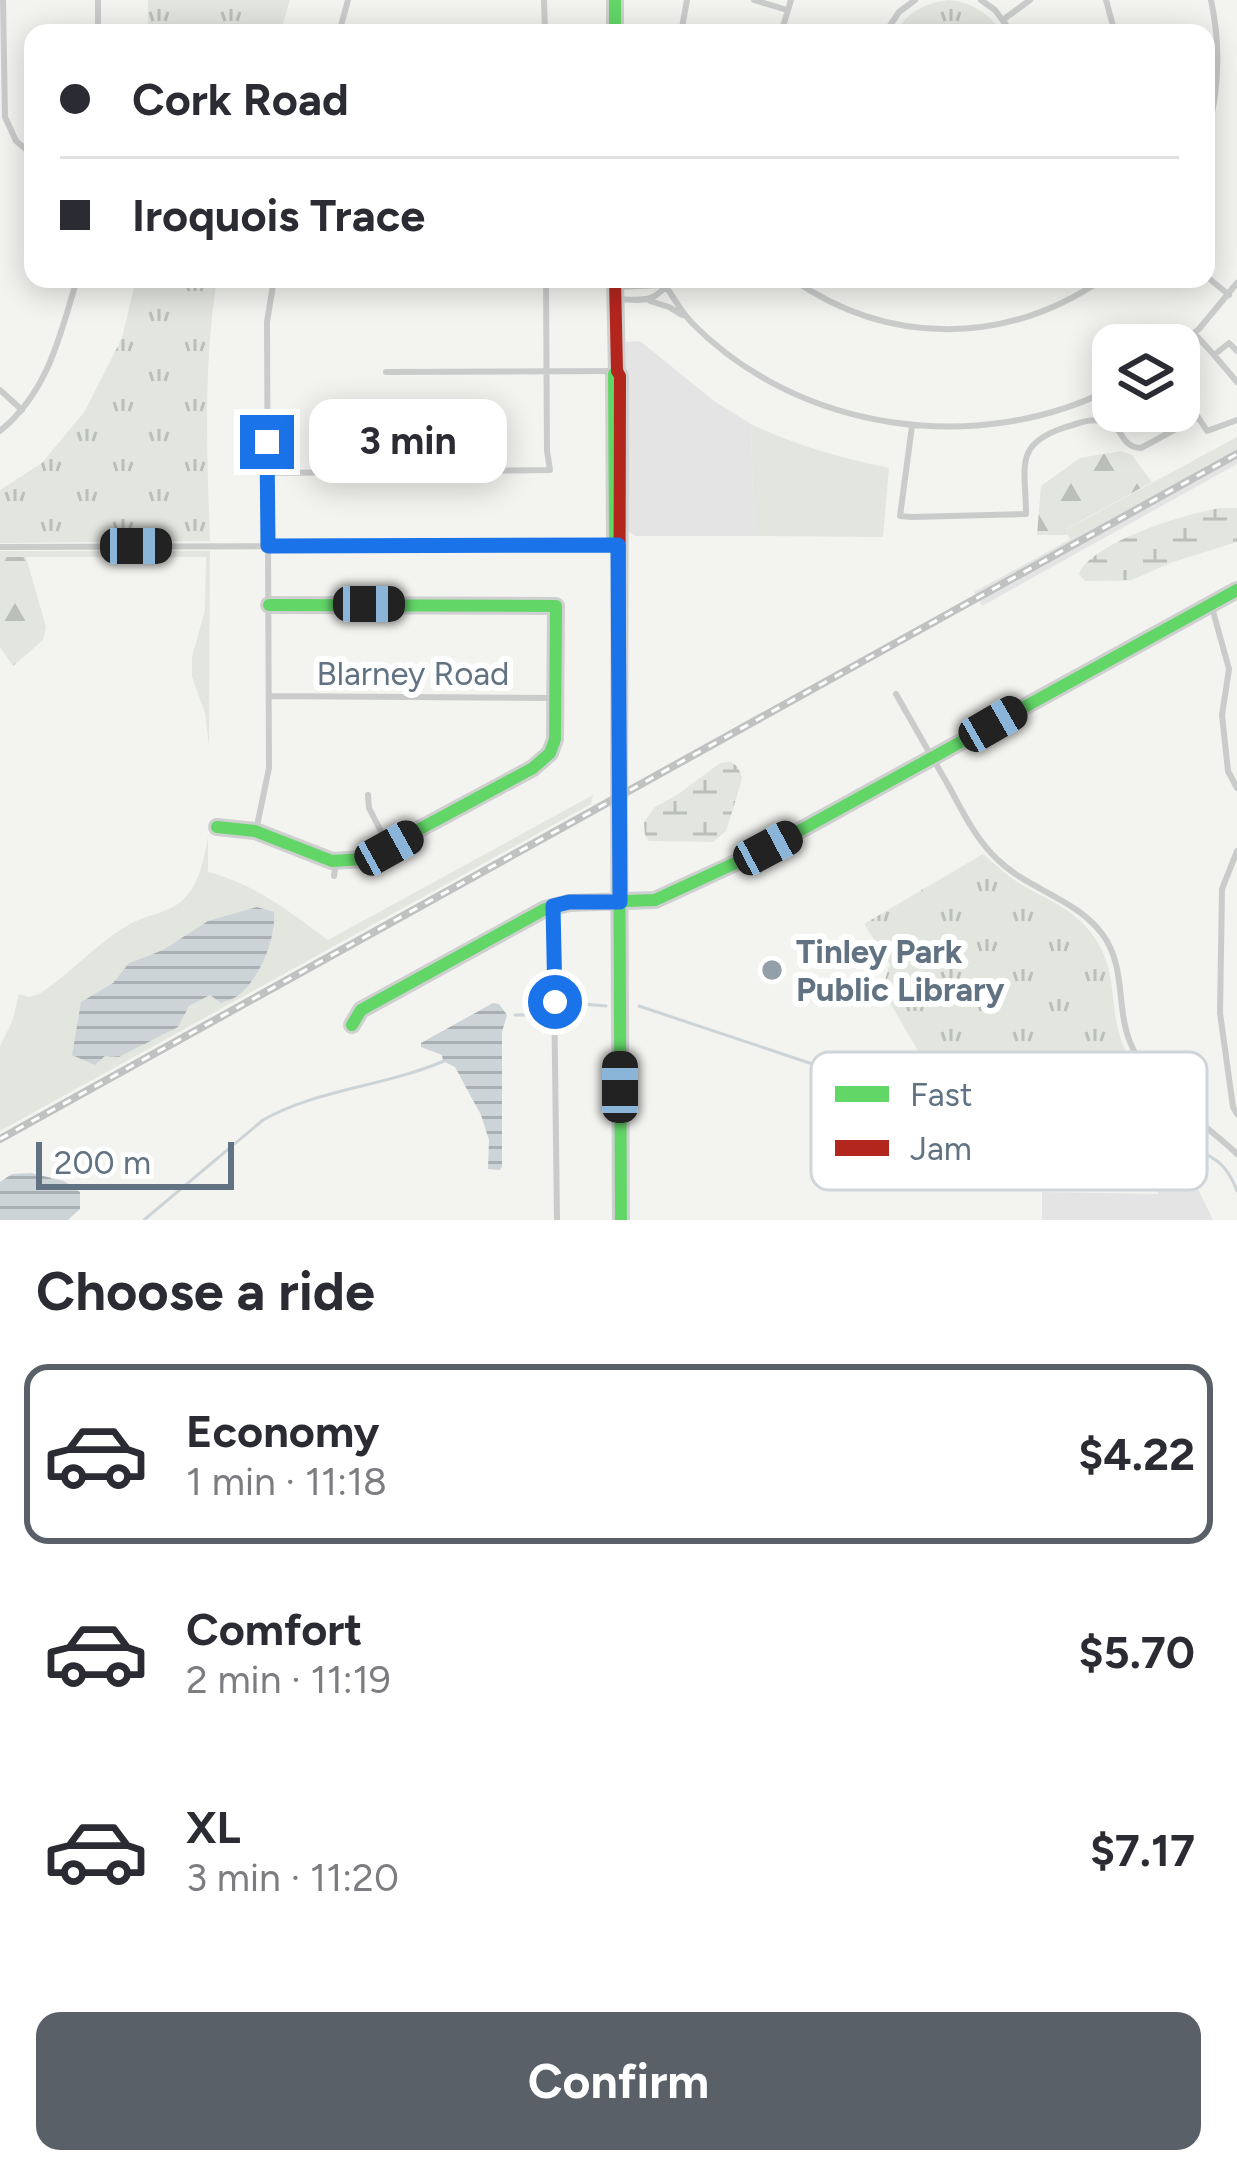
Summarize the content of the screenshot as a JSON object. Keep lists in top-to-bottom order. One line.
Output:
{"streets":{"street":["Blarney Road"]},"places":["Tinley Park Public Library"],"legend":["Fast","Jam"],"scale_bar":"200 m","page":{"banner":["Cork Road","Iroquois Trace"],"bubble":"3 min","scale":"200 m","heading":"Choose a ride","list":[{"name":"Economy","note":"1 min · 11:18","value":"$4.22"},{"name":"Comfort","note":"2 min · 11:19","value":"$5.70"},{"name":"XL","note":"3 min · 11:20","value":"$7.17"}],"buttons":"Confirm"}}
